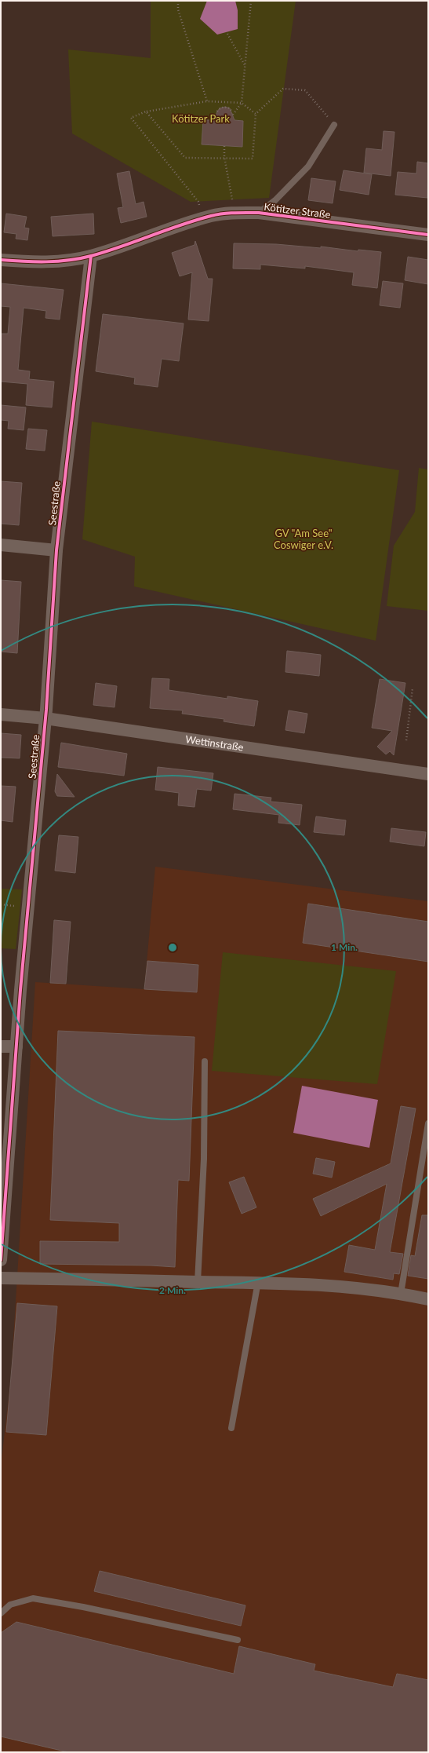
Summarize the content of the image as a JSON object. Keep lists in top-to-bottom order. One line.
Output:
{"streets":{"street":["Kötitzer Straße","Seestraße","Wettinstraße"]},"crossings":[["Kötitzer Straße","Seestraße"],["Seestraße","Wettinstraße"]],"parks":["Kötitzer Park","GV \"Am See\" Coswiger e.V."],"rings":["1 Min.","2 Min."]}
